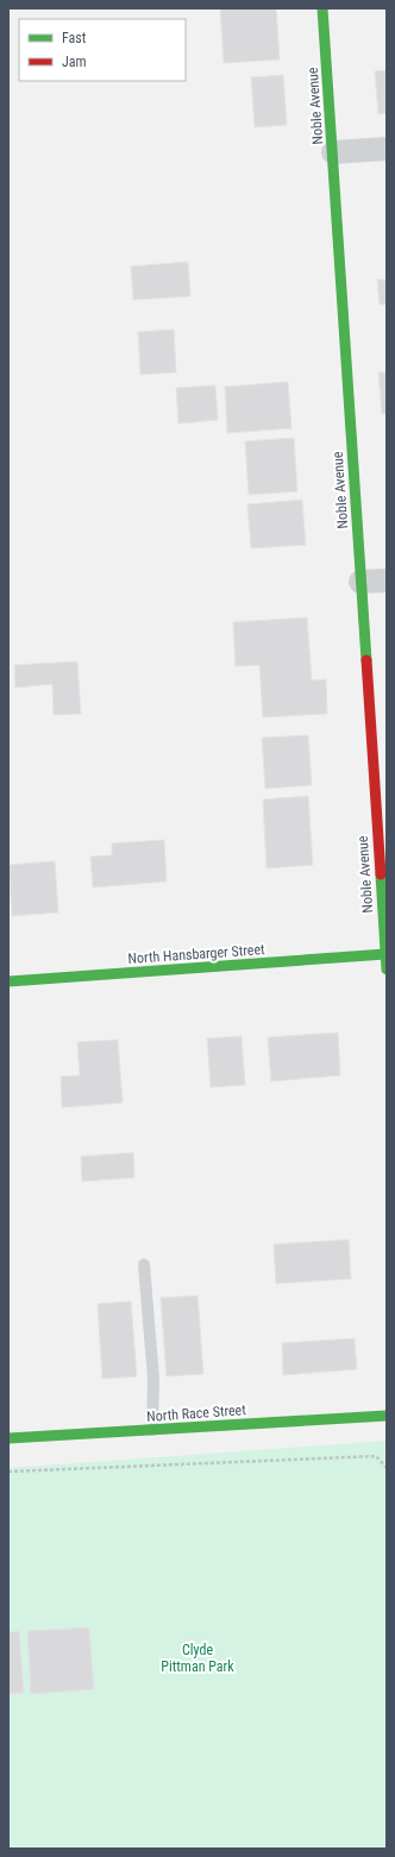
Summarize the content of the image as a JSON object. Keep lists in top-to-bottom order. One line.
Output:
{"streets":{"street":["Noble Avenue","North Hansbarger Street","North Race Street"]},"crossings":[["Noble Avenue","North Hansbarger Street"]],"parks":["Clyde Pittman Park"],"legend":["Fast","Jam"]}
